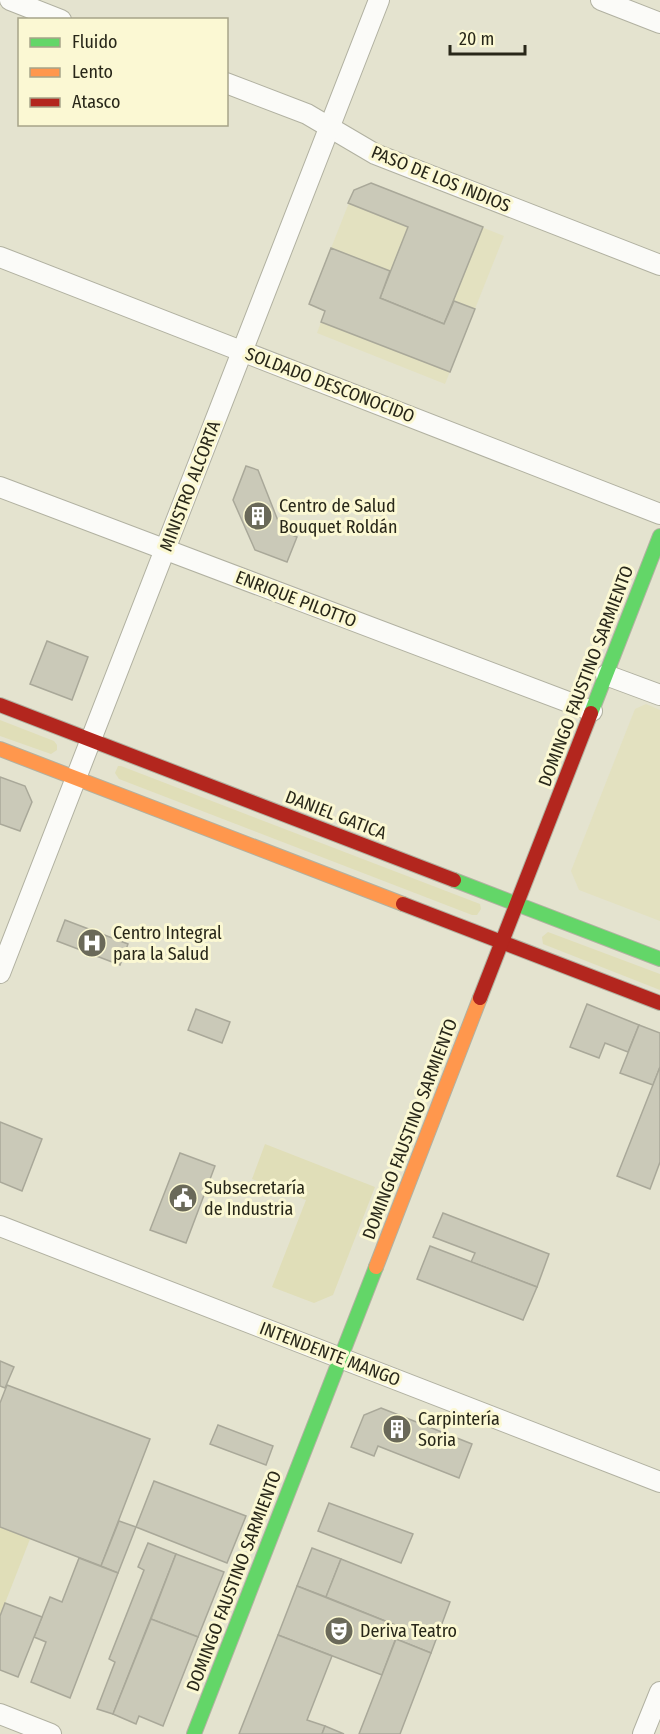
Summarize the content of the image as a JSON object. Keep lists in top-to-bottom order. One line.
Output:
{"streets":{"main road":["DOMINGO FAUSTINO SARMIENTO","DANIEL GATICA"],"street":["PASO DE LOS INDIOS","SOLDADO DESCONOCIDO","MINISTRO ALCORTA","ENRIQUE PILOTTO","INTENDENTE MANGO"]},"crossings":[["PASO DE LOS INDIOS","MINISTRO ALCORTA"],["SOLDADO DESCONOCIDO","MINISTRO ALCORTA"],["MINISTRO ALCORTA","ENRIQUE PILOTTO"],["MINISTRO ALCORTA","DANIEL GATICA"],["ENRIQUE PILOTTO","DOMINGO FAUSTINO SARMIENTO"],["DOMINGO FAUSTINO SARMIENTO","DANIEL GATICA"],["DOMINGO FAUSTINO SARMIENTO","INTENDENTE MANGO"]],"places":{"building":["Centro de Salud Bouquet Roldán","Carpintería Soria"],"hospital":["Centro Integral para la Salud"],"public building":["Subsecretaría de Industria"],"theatre":["Deriva Teatro"]},"legend":["Fluido","Lento","Atasco"],"scale_bar":"20 m"}
